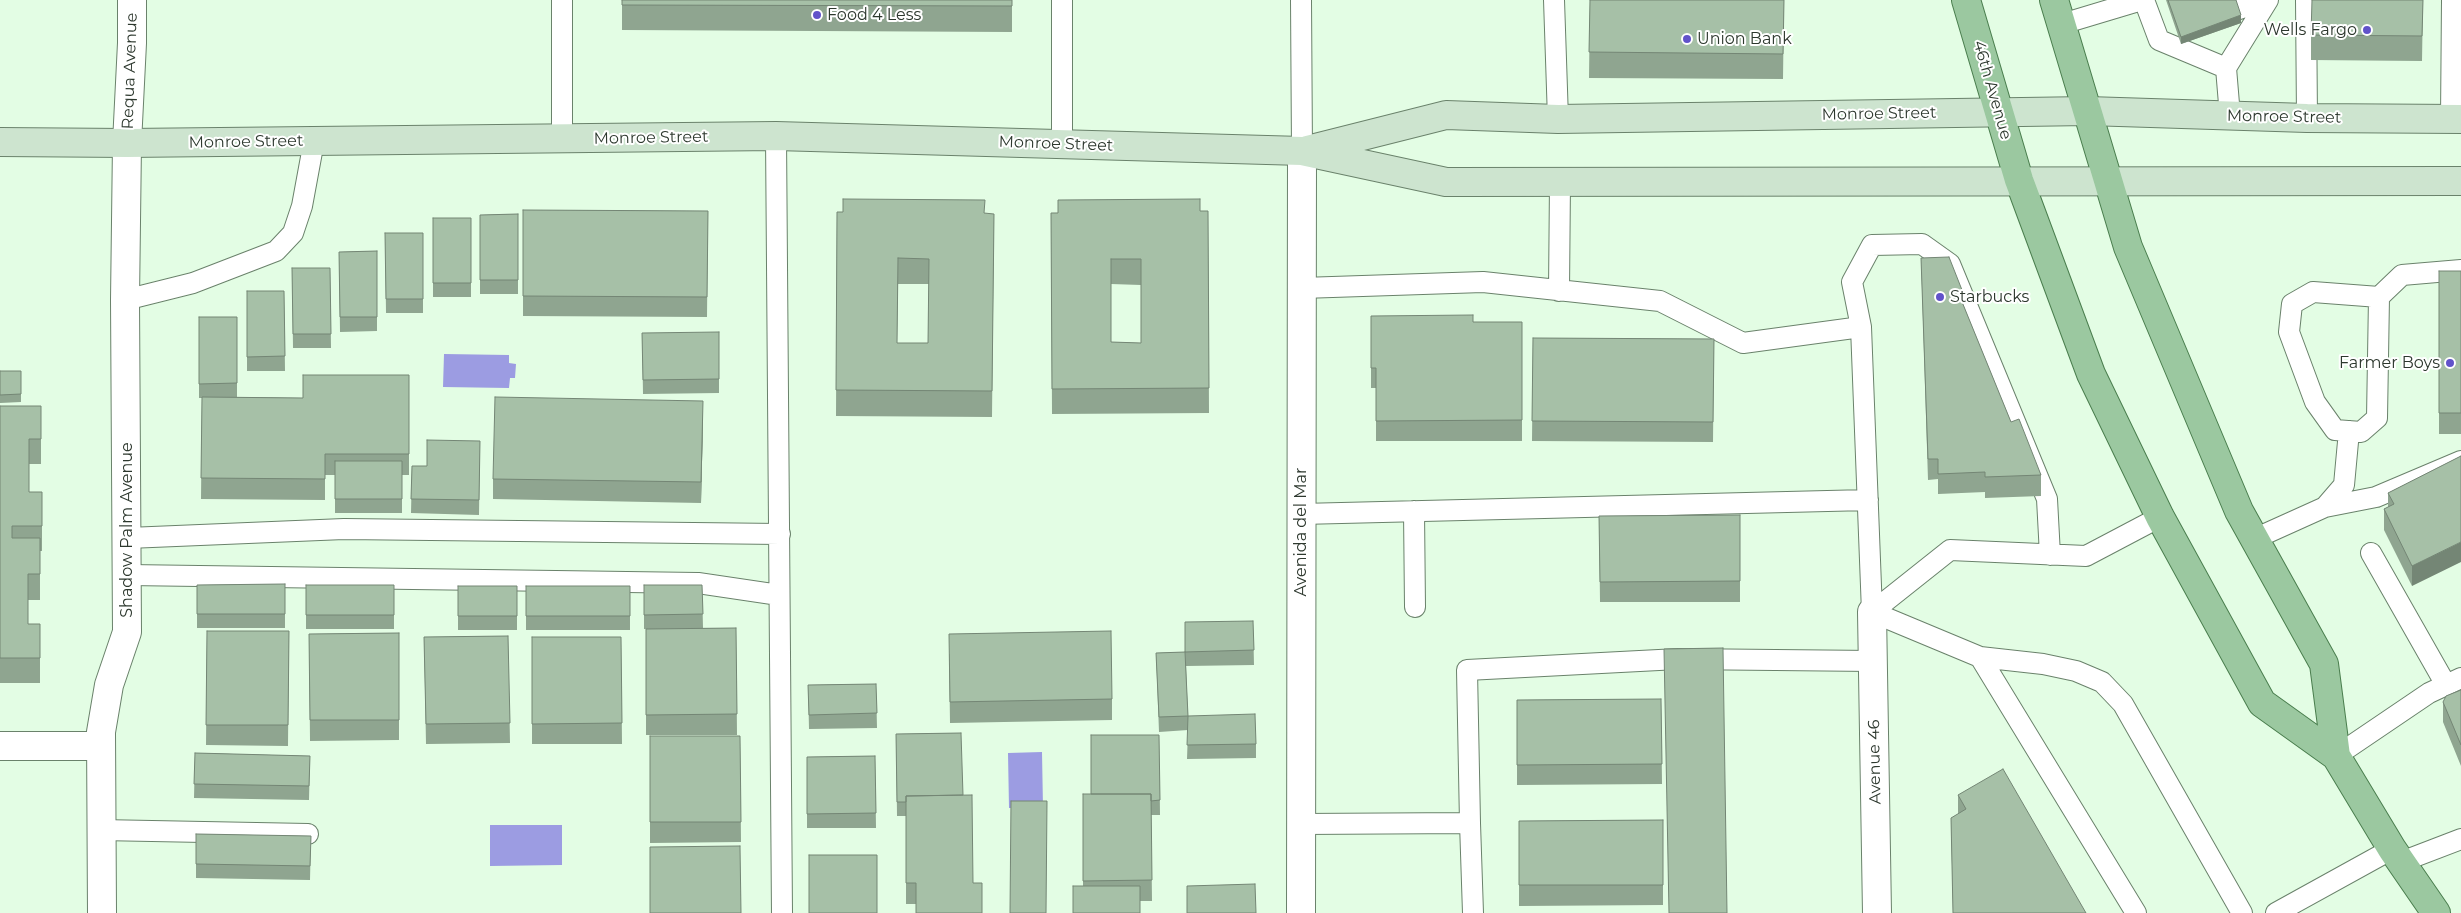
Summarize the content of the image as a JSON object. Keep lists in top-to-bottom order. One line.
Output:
{"streets":{"main road":["46th Avenue","Monroe Street"],"street":["Requa Avenue","Shadow Palm Avenue","Avenida del Mar","Avenue 46"]},"crossings":[["Requa Avenue","Monroe Street"],["Requa Avenue","Shadow Palm Avenue"],["46th Avenue","Monroe Street"],["Monroe Street","Shadow Palm Avenue"],["Monroe Street","Avenida del Mar"]],"places":["Food 4 Less","Wells Fargo","Union Bank","Starbucks","Farmer Boys"]}
